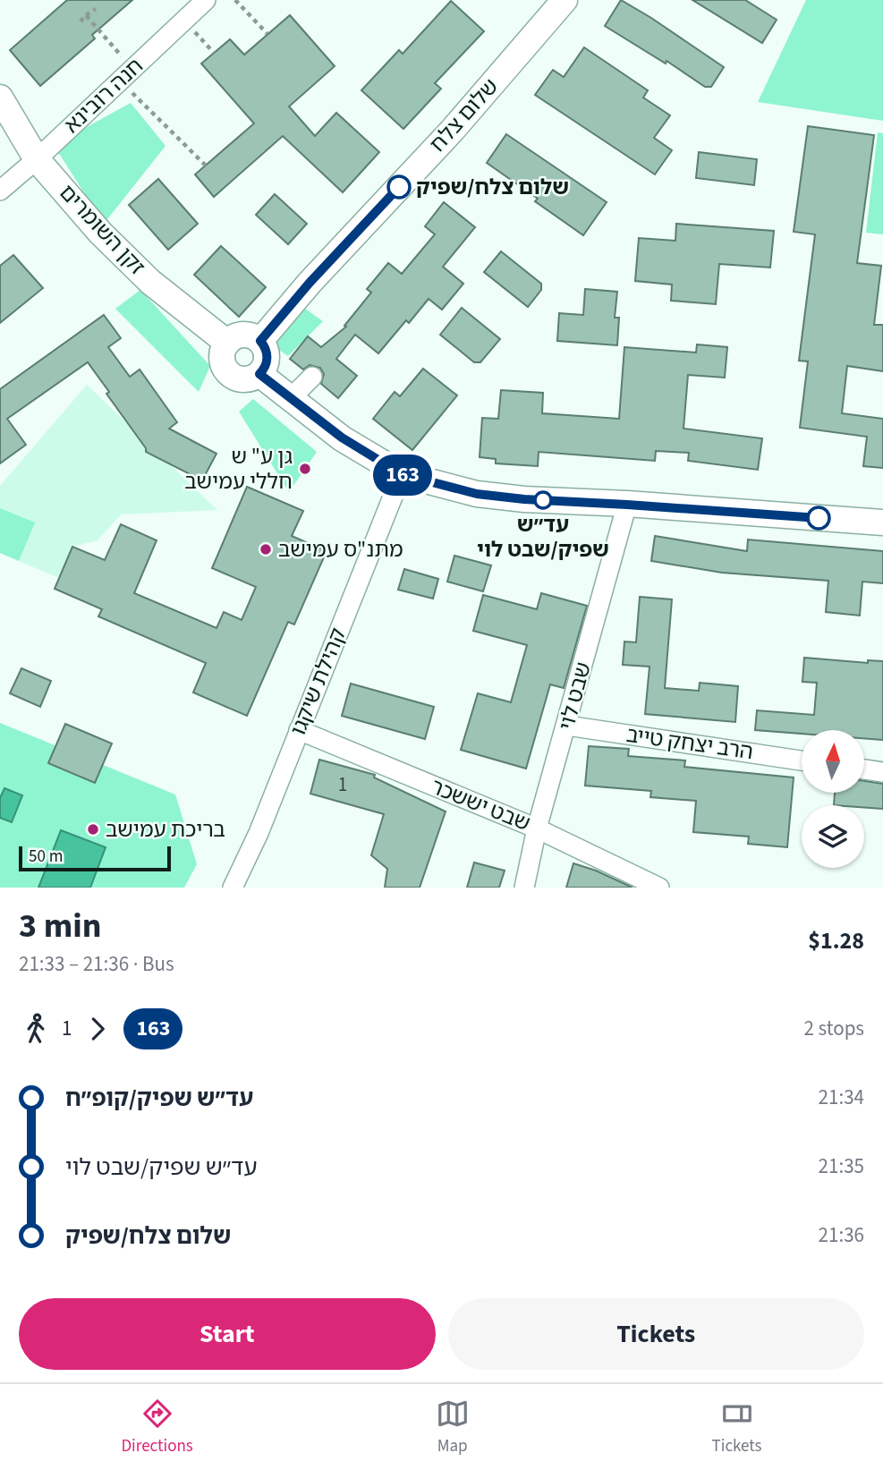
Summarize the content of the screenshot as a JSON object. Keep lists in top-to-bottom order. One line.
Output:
{"streets":{"street":["חנה רובינא","שלום צלח","זקן השומרים","קהילת שיקגו","שבט לוי","הרב יצחק טייב","שבט יששכר"]},"crossings":[["חנה רובינא","זקן השומרים"],["שלום צלח","זקן השומרים"],["קהילת שיקגו","שבט יששכר"],["שבט לוי","הרב יצחק טייב"],["שבט לוי","שבט יששכר"]],"places":["שלום צלח/שפיק","גן ע\" ש חללי עמישב","עד״ש שפיק/שבט לוי","מתנ\"ס עמישב","בריכת עמישב"],"lines":["bus line 163"],"house_numbers":["1"],"scale_bar":"50 m","north":"top","page":{"on_map":"163","scale":"50 m","heading":["3 min","21:33 – 21:36 · Bus","$1.28"],"legs":["1","163","2 stops"],"list":[{"name":"עד״ש שפיק/קופ״ח","value":"21:34"},{"name":"עד״ש שפיק/שבט לוי","value":"21:35"},{"name":"שלום צלח/שפיק","value":"21:36"}],"buttons":["Start","Tickets"],"tabs":["Directions","Map","Tickets"]}}
